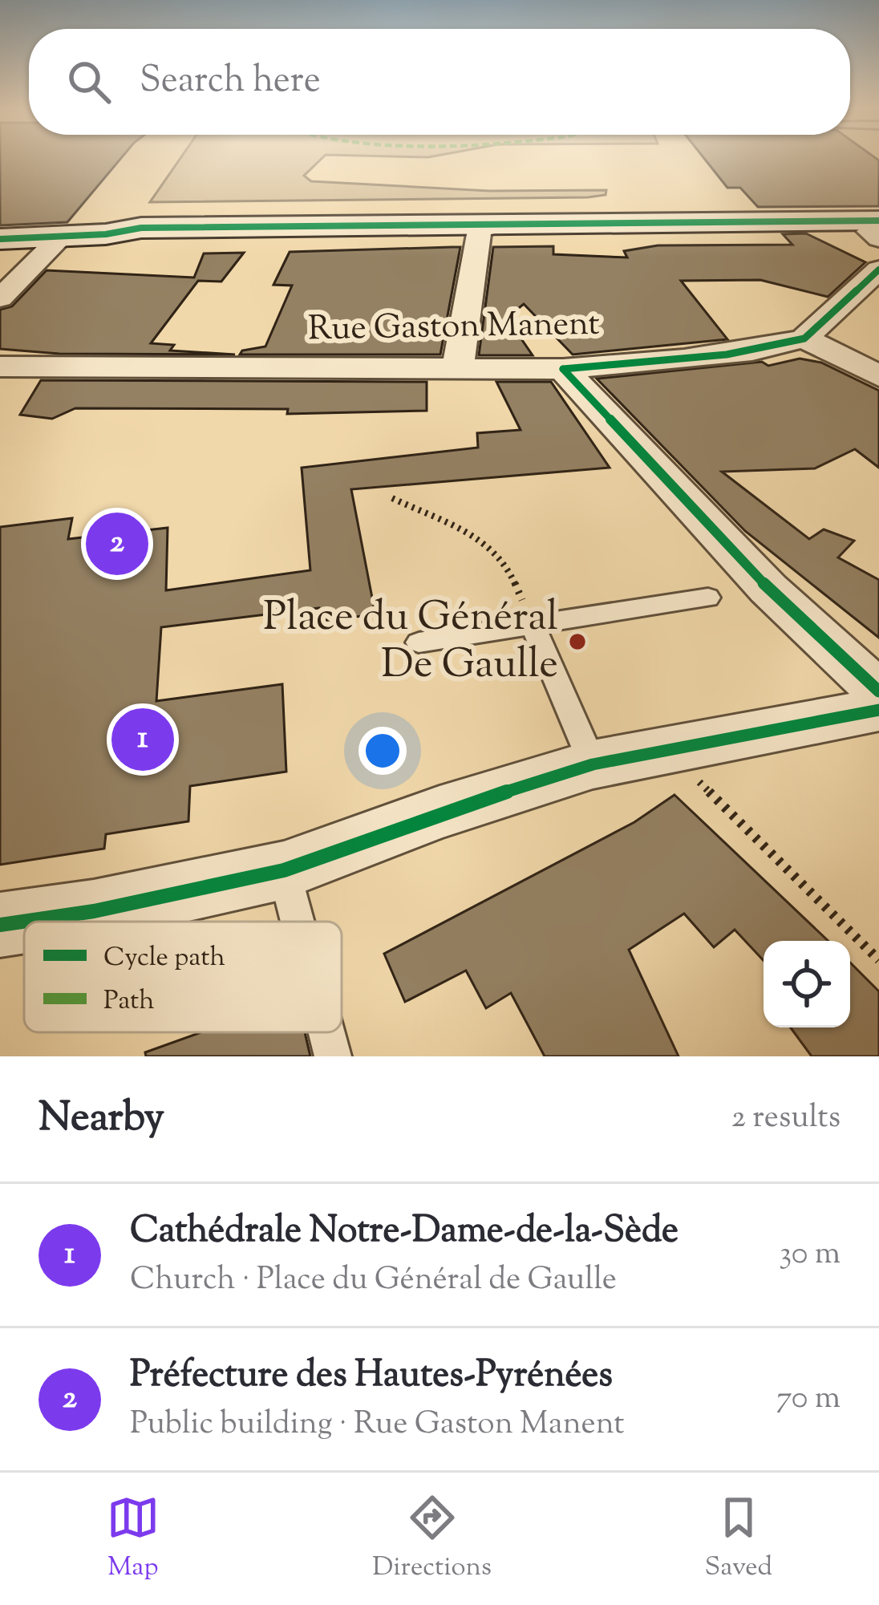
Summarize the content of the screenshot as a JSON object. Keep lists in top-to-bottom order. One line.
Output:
{"streets":{"street":["Rue Gaston Manent"]},"places":["Place du Général De Gaulle"],"legend":["Cycle path","Path"],"page":{"search":"Search here","pins":["2","1"],"heading":["Nearby","2 results"],"list":[{"mark":"1","name":"Cathédrale Notre-Dame-de-la-Sède","note":"Church · Place du Général de Gaulle","value":"30 m"},{"mark":"2","name":"Préfecture des Hautes-Pyrénées","note":"Public building · Rue Gaston Manent","value":"70 m"}],"nav":["Map","Directions","Saved"]}}
